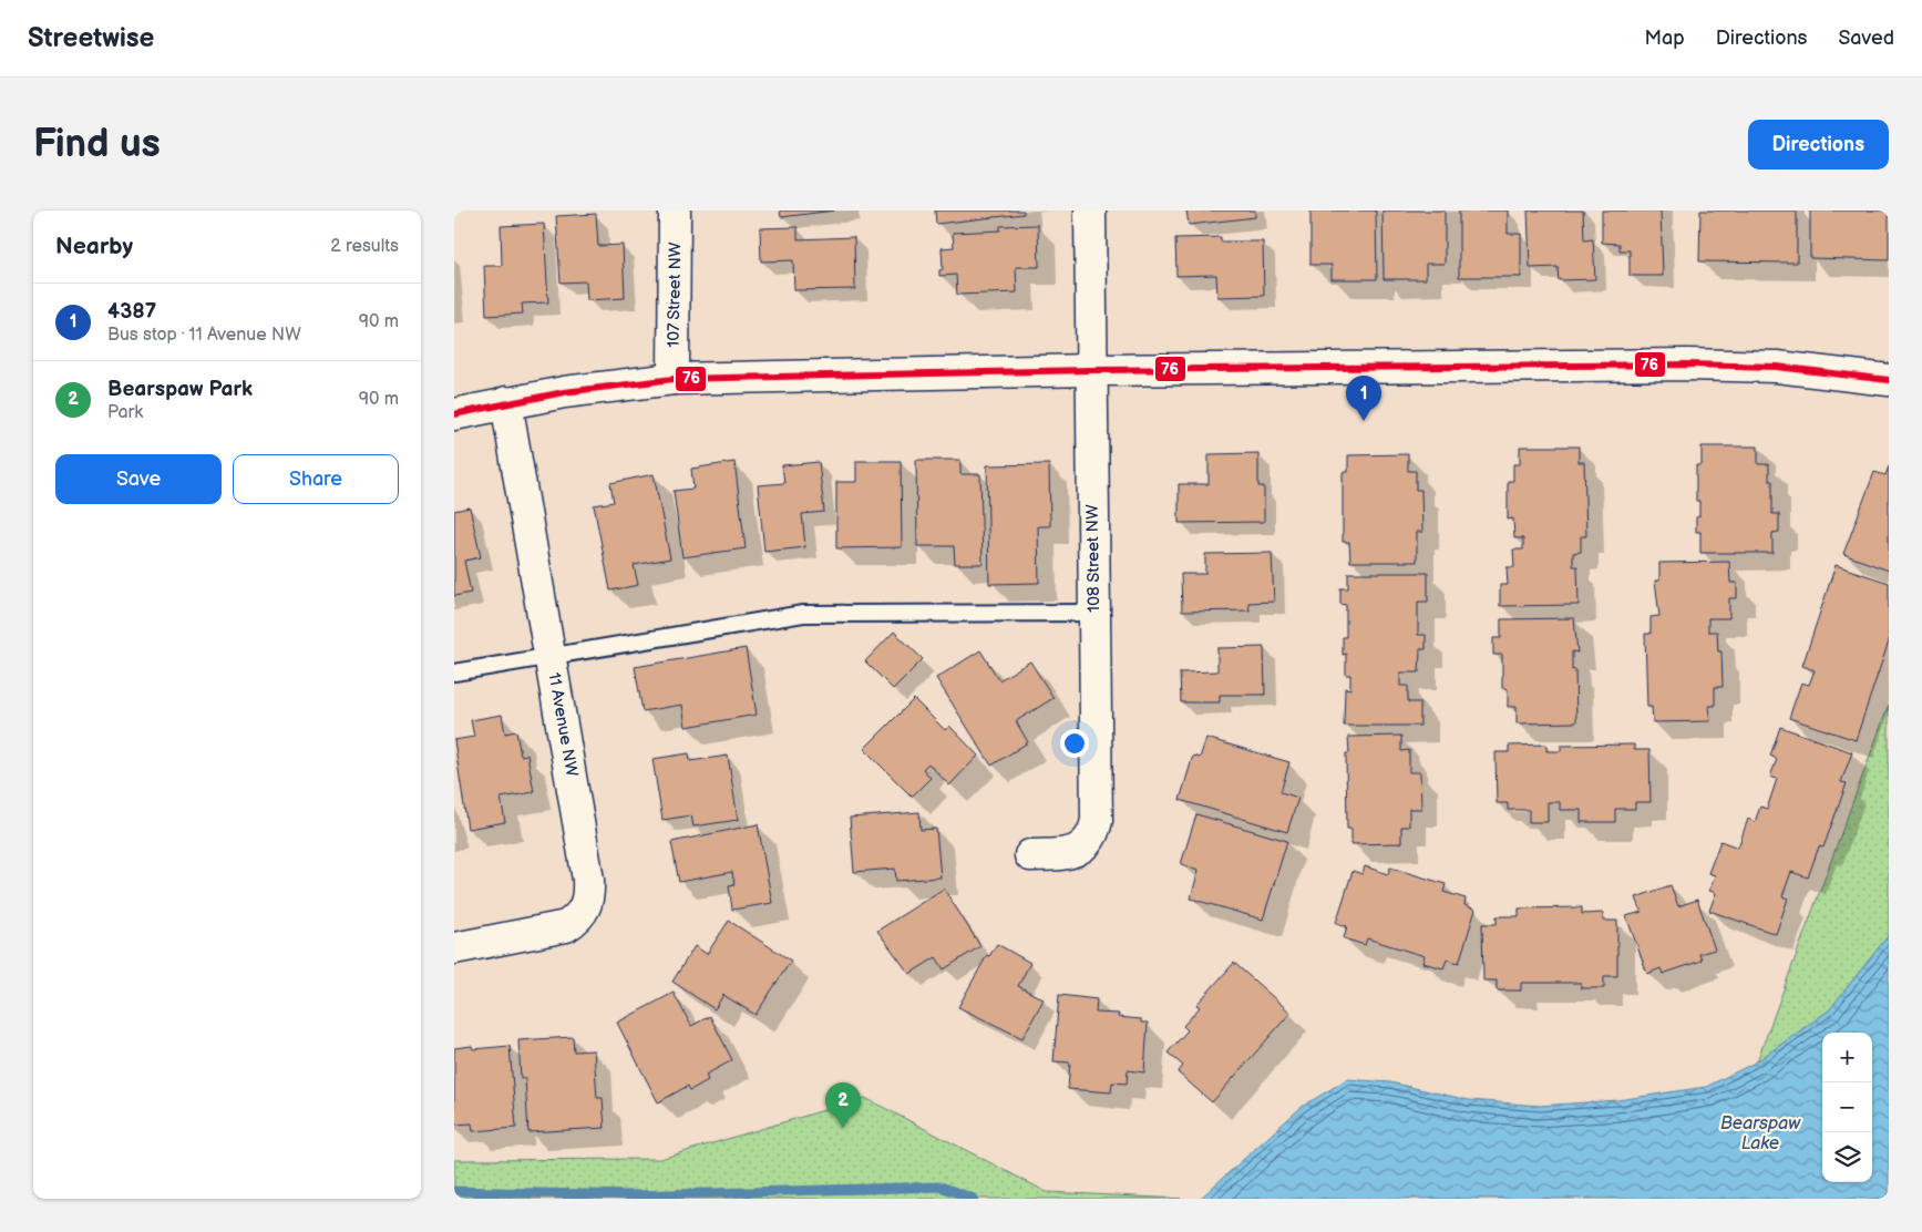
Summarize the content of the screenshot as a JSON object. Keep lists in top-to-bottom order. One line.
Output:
{"streets":{"street":["107 Street NW","108 Street NW","11 Avenue NW"]},"water":["Bearspaw Lake"],"lines":["transit line 76"],"page":{"header":"Streetwise","nav":["Map","Directions","Saved"],"buttons":["Directions",["Save","Share"]],"title":"Find us","heading":["Nearby","2 results"],"list":[{"mark":"1","name":"4387","note":"Bus stop · 11 Avenue NW","value":"90 m"},{"mark":"2","name":"Bearspaw Park","note":"Park","value":"90 m"}],"pins":["1","2"],"map_buttons":["+","−"]}}
